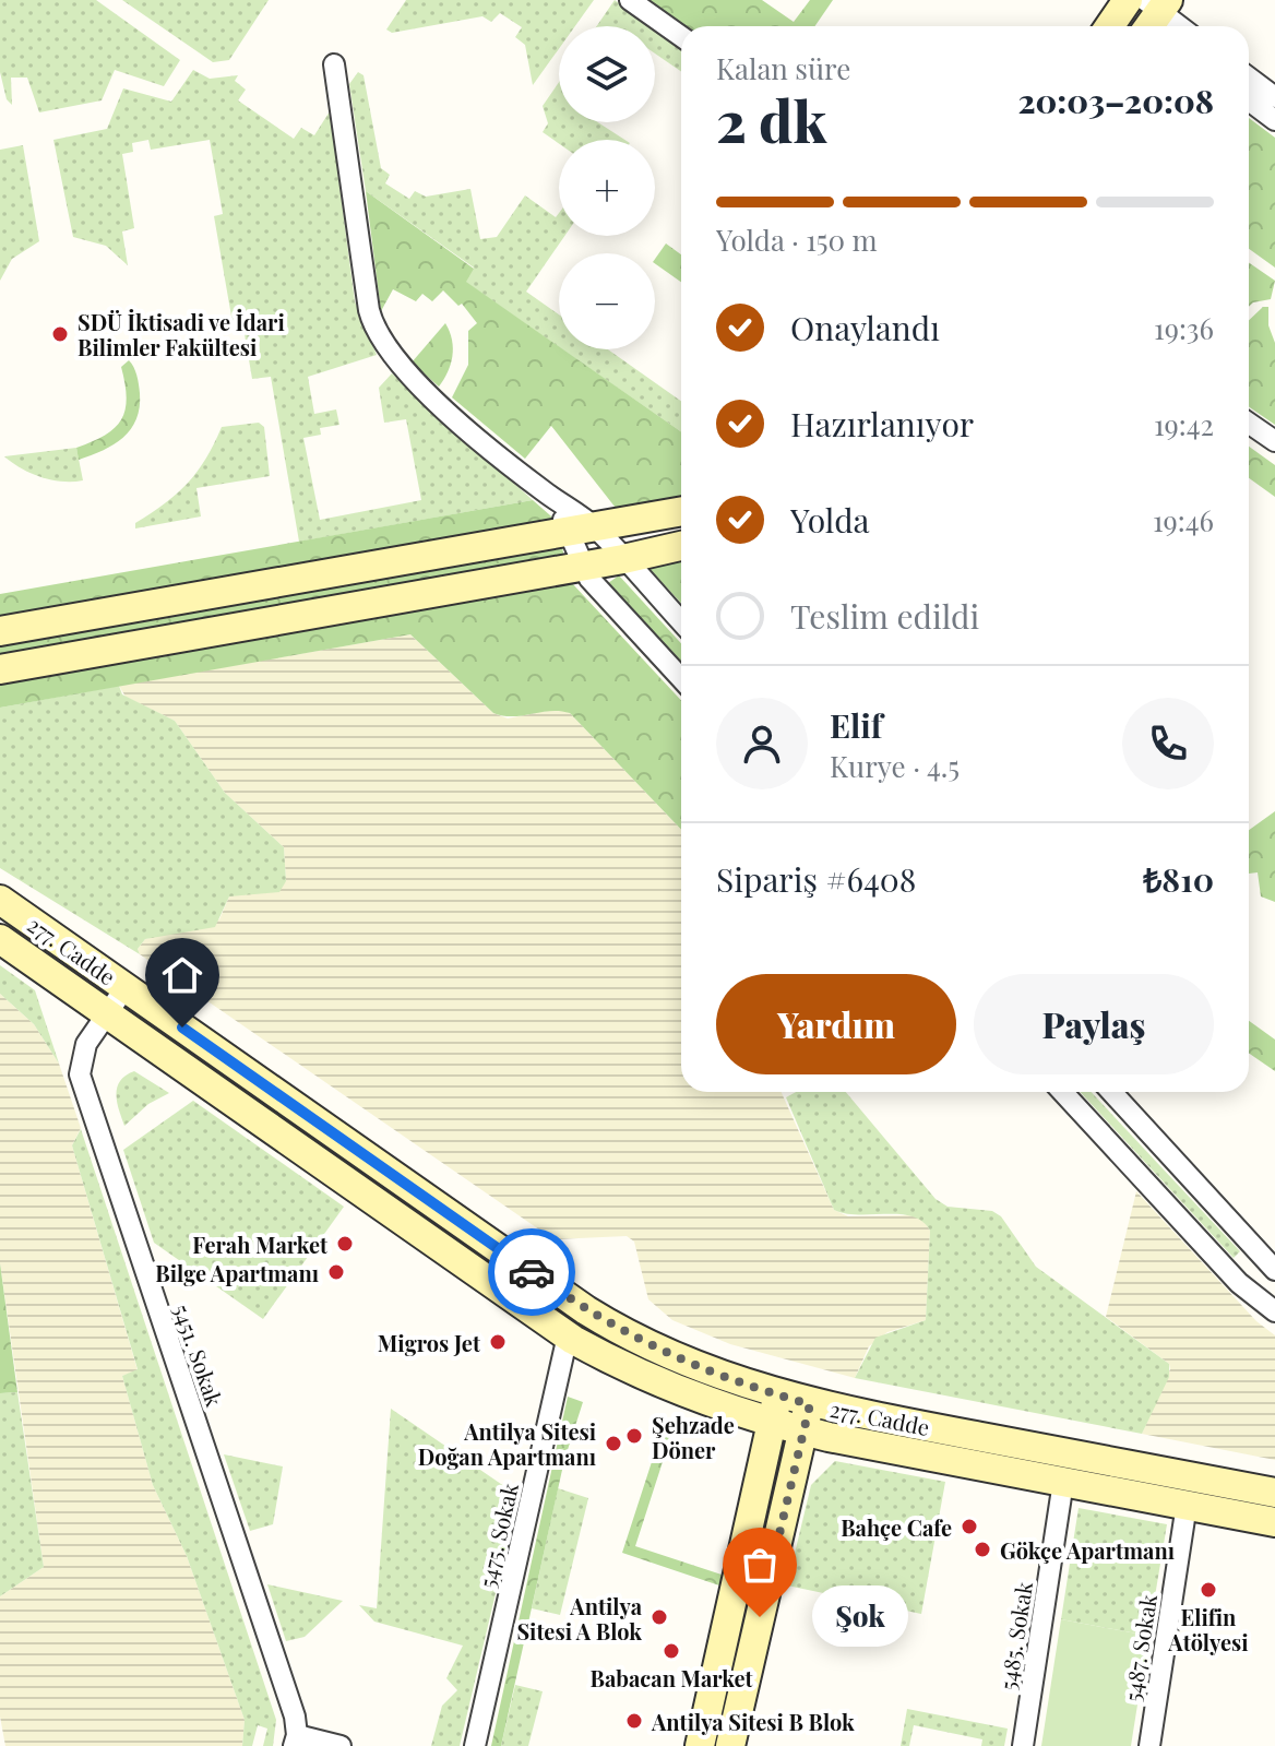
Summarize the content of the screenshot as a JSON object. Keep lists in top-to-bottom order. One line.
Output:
{"streets":{"street":["277. Cadde","5451. Sokak","5475. Sokak","5485. Sokak","5487. Sokak"]},"crossings":[["277. Cadde","5451. Sokak"],["277. Cadde","5475. Sokak"],["277. Cadde","5485. Sokak"],["277. Cadde","5487. Sokak"]],"places":["SDÜ İktisadi ve İdari Bilimler Fakültesi","Ferah Market","Bilge Apartmanı","Migros Jet","Şehzade Döner","Antilya Sitesi Doğan Apartmanı","Bahçe Cafe","Gökçe Apartmanı","Elifin Atölyesi","Antilya Sitesi A Blok","Şok","Babacan Market","Antilya Sitesi B Blok"],"page":{"map_buttons":["+","−"],"heading":["2 dk","Kalan süre","20:03–20:08"],"panel":["Elif","Kurye · 4.5","Sipariş #6408","₺810"],"bar":"Yolda · 150 m","list":[["Onaylandı","19:36"],["Hazırlanıyor","19:42"],["Yolda","19:46"],"Teslim edildi"],"buttons":["Yardım","Paylaş"],"bubble":"Şok"}}
